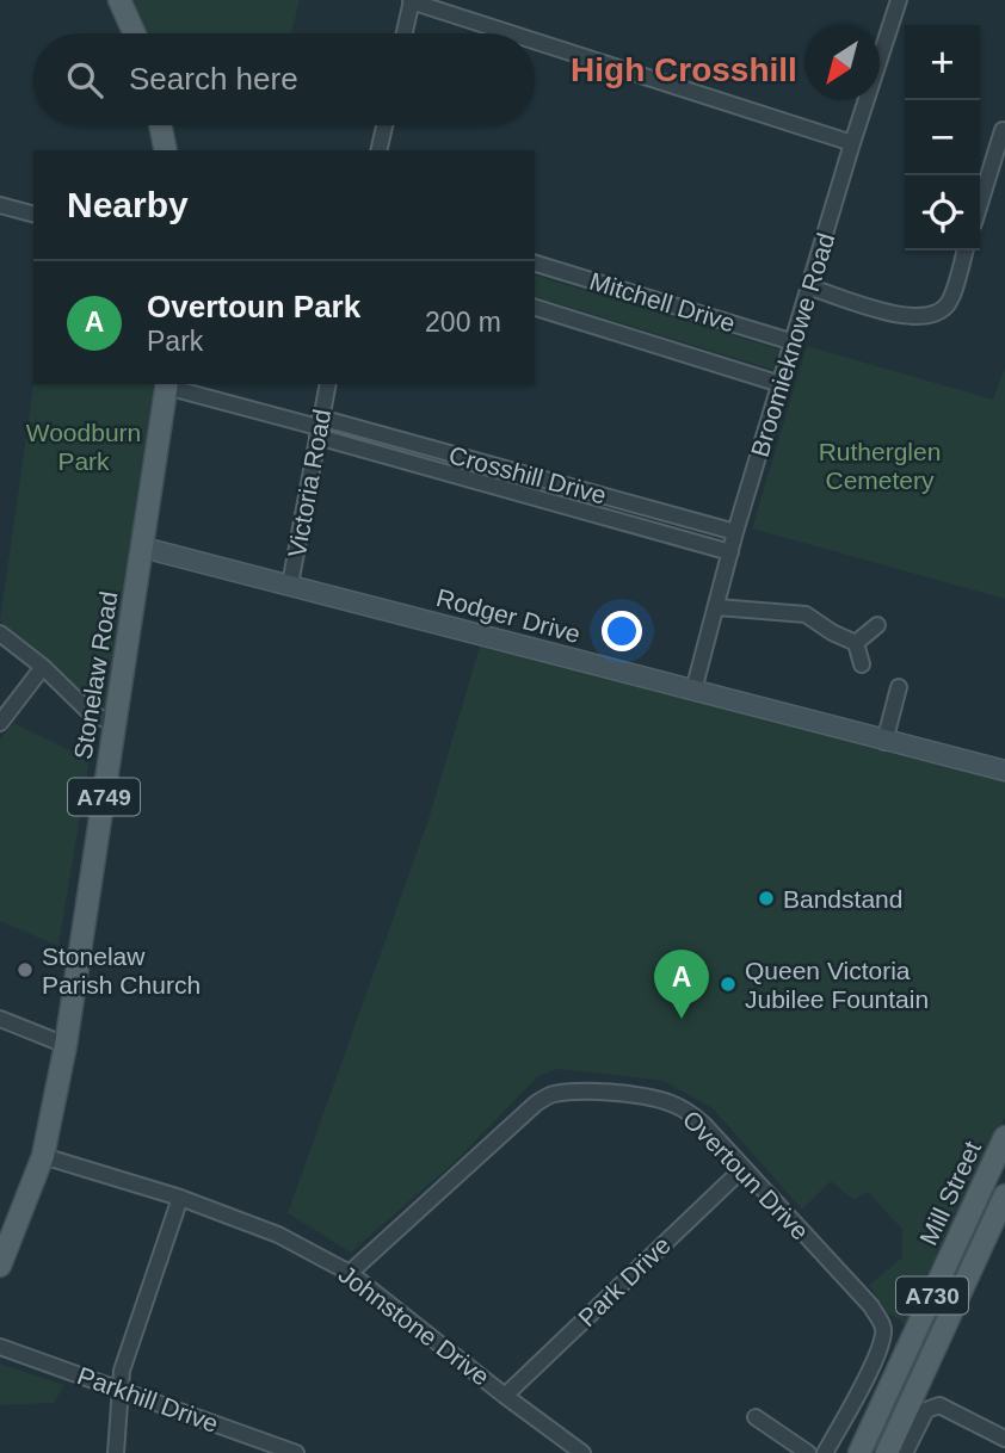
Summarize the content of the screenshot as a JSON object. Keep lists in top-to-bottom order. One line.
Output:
{"streets":{"main road":["Stonelaw Road","A749","Mill Street","A730"],"street":["Mitchell Drive","Broomieknowe Road","Crosshill Drive","Victoria Road","Rodger Drive","Overtoun Drive","Park Drive","Johnstone Drive","Parkhill Drive"]},"crossings":[["Mitchell Drive","Broomieknowe Road"],["Broomieknowe Road","Crosshill Drive"],["Broomieknowe Road","Rodger Drive"],["Crosshill Drive","Victoria Road"],["Crosshill Drive","Stonelaw Road"],["Victoria Road","Rodger Drive"],["Rodger Drive","Stonelaw Road"],["Stonelaw Road","Johnstone Drive"],["Overtoun Drive","Park Drive"],["Overtoun Drive","Johnstone Drive"],["Park Drive","Johnstone Drive"]],"districts":["High Crosshill"],"parks":["Woodburn Park","Rutherglen Cemetery"],"places":["Bandstand","Stonelaw Parish Church","Queen Victoria Jubilee Fountain"],"north":"bottom left","page":{"map_buttons":["+","−"],"search":"Search here","heading":"Nearby","list":[{"mark":"A","name":"Overtoun Park","note":"Park","value":"200 m"}],"pins":"A"}}
